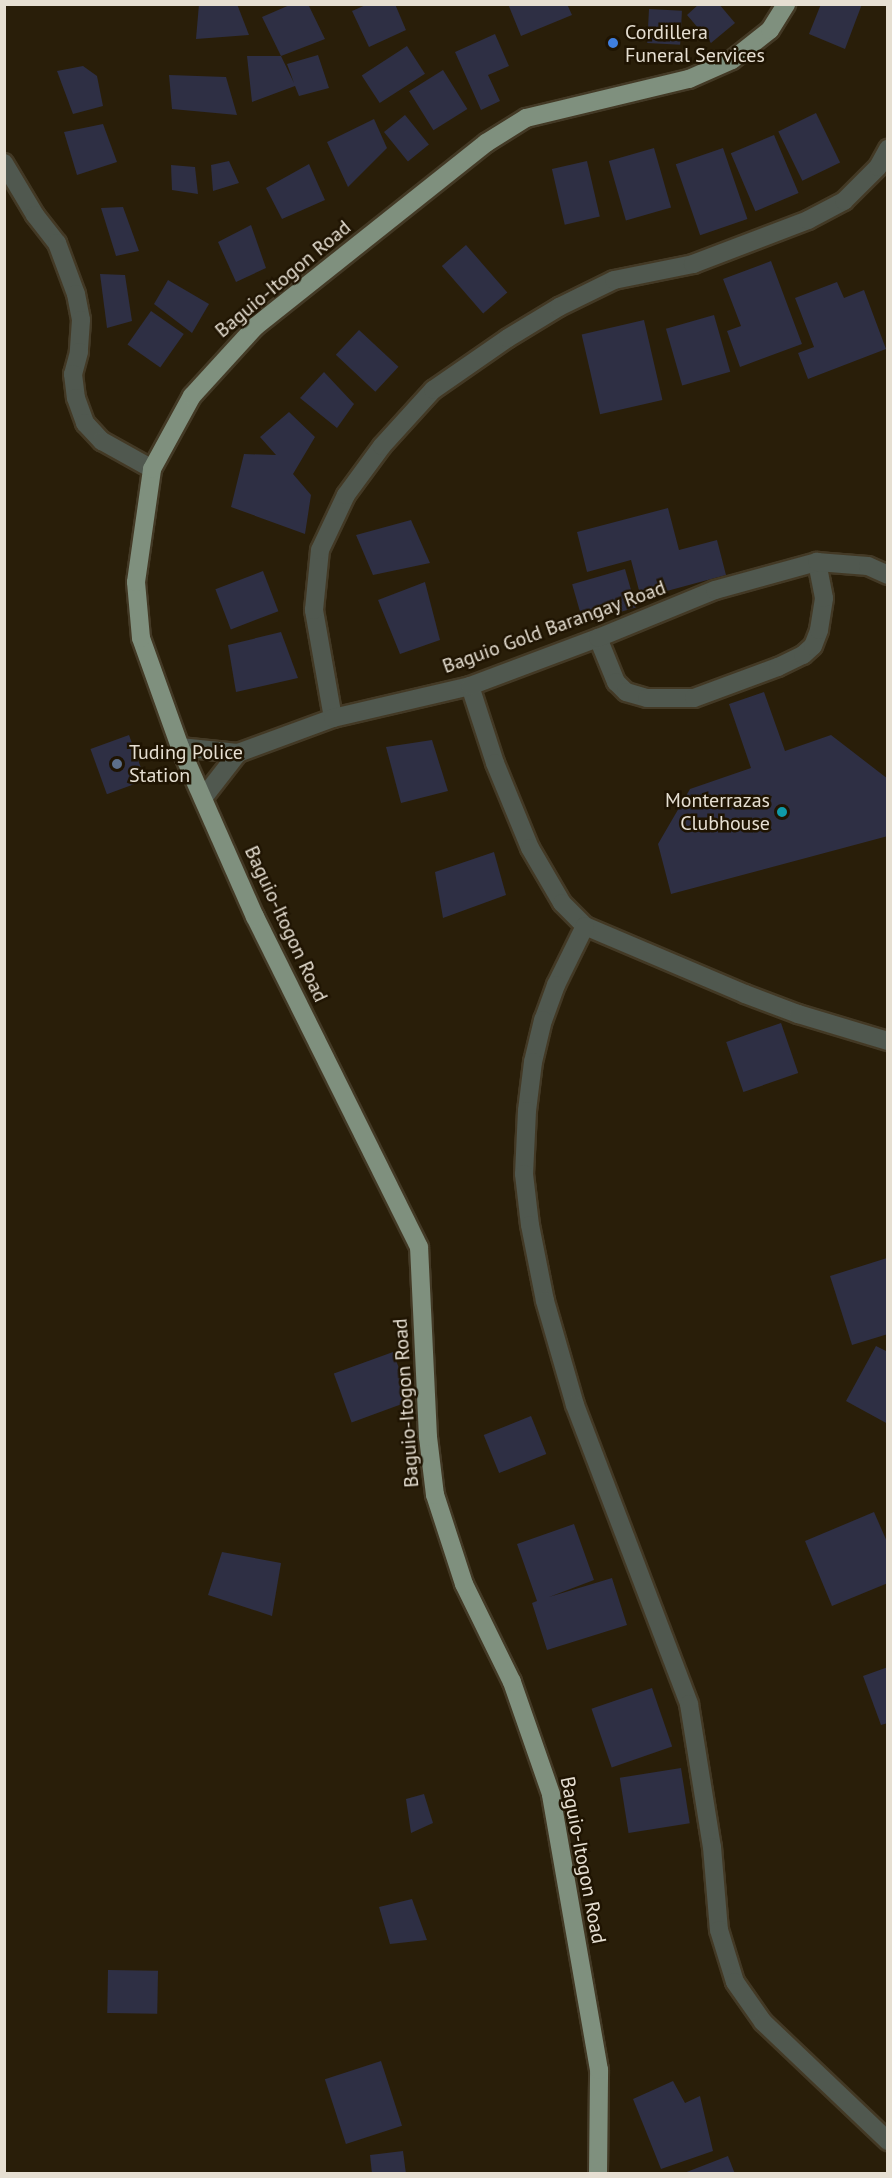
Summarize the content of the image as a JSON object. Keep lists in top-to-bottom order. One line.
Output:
{"streets":{"main road":["Baguio-Itogon Road"],"street":["Baguio Gold Barangay Road"]},"crossings":[["Baguio-Itogon Road","Baguio Gold Barangay Road"]],"places":["Cordillera Funeral Services","Tuding Police Station","Monterrazas Clubhouse"]}
